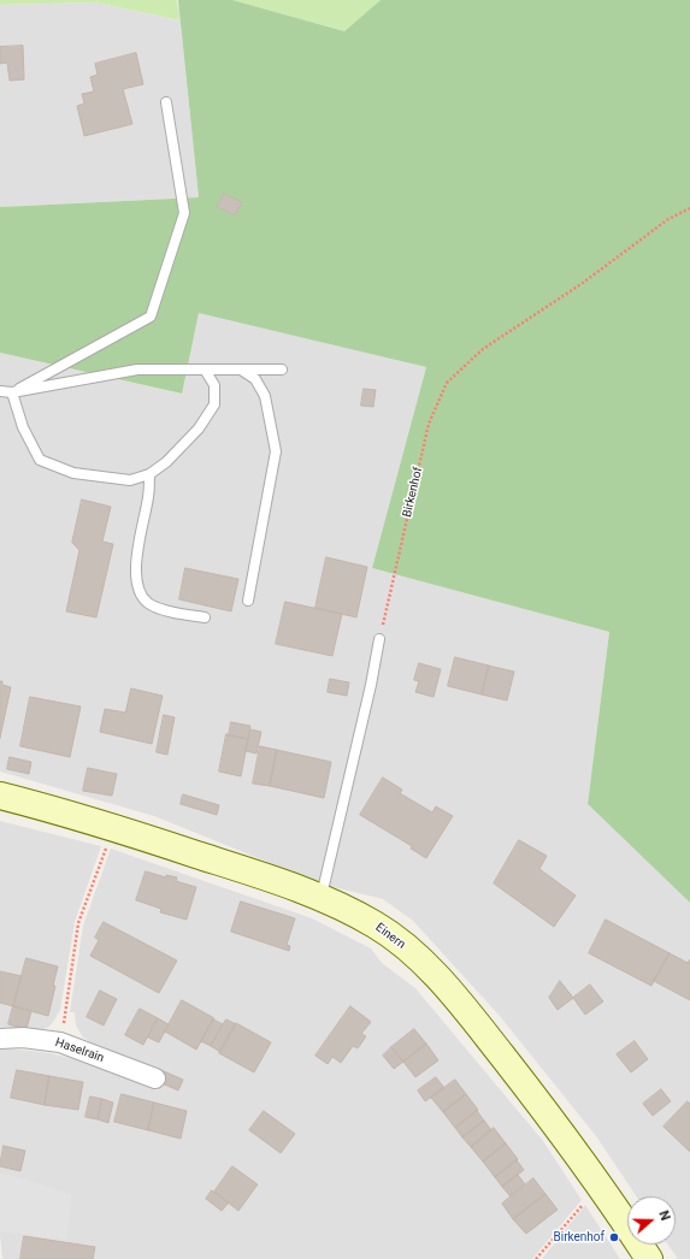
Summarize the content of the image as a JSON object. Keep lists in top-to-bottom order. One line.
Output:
{"streets":{"main road":["Einern"],"street":["Haselrain"],"path":["Birkenhof"]},"places":["Birkenhof"],"north":"right"}
